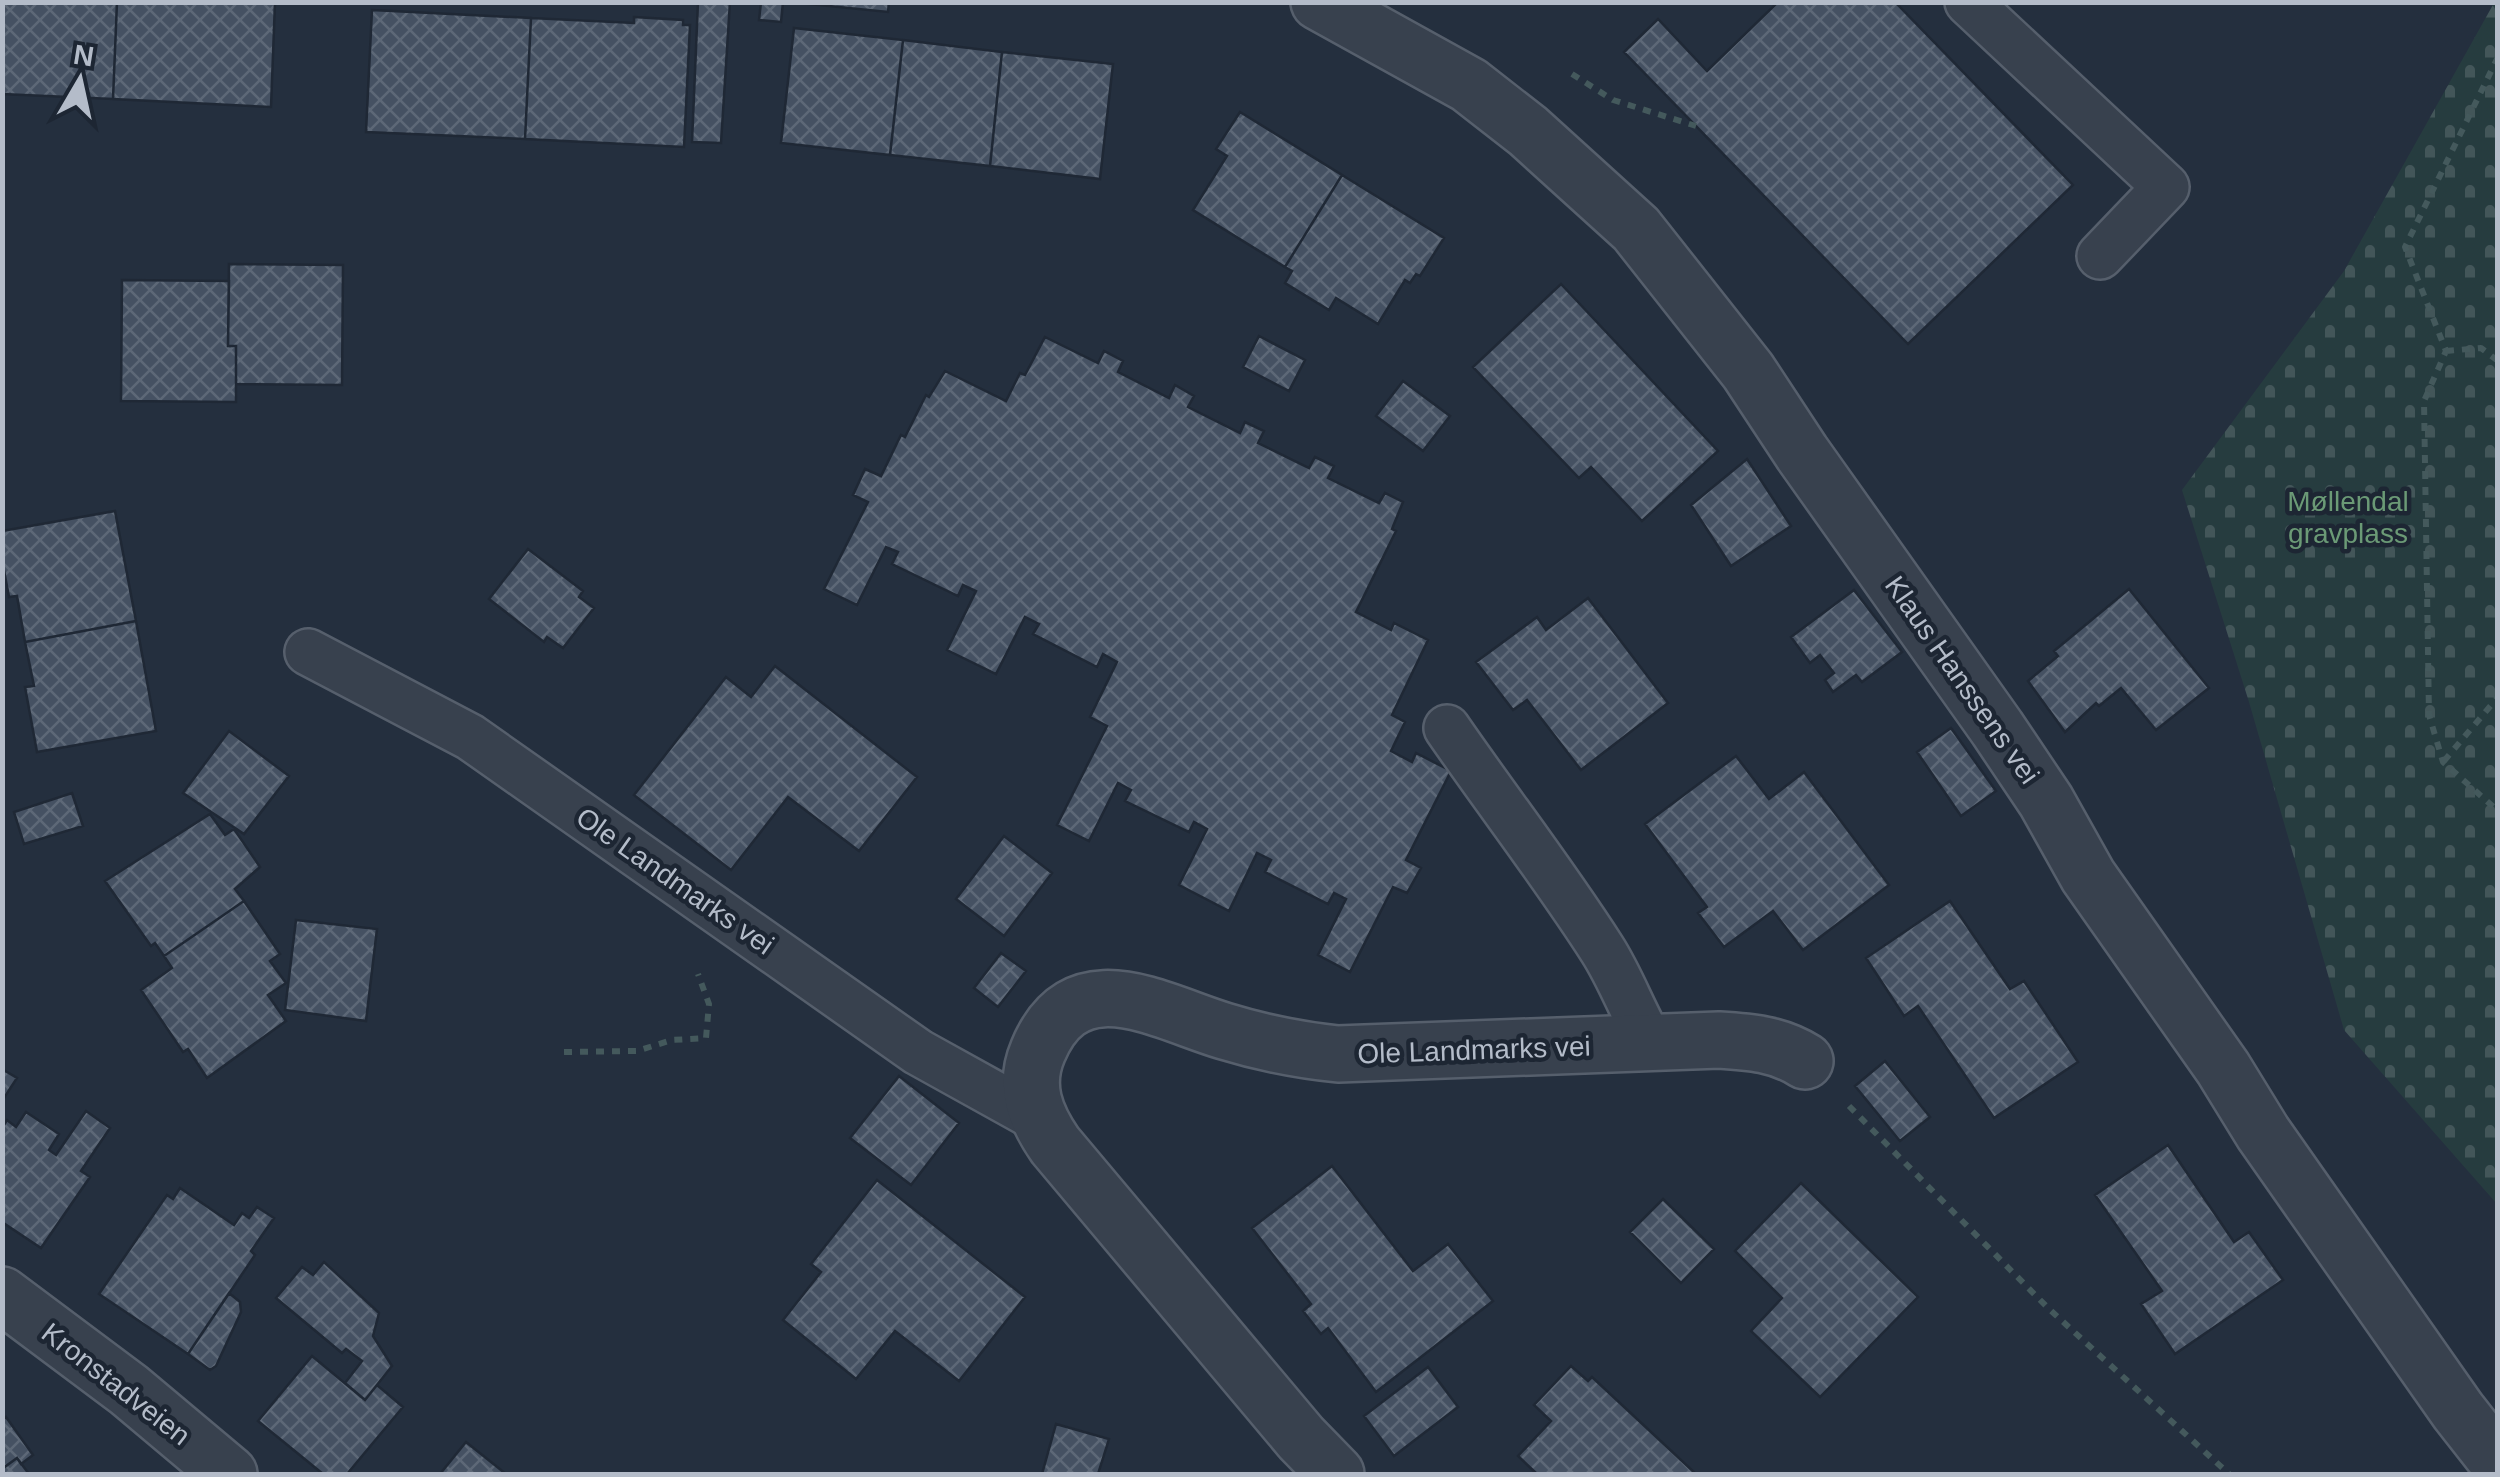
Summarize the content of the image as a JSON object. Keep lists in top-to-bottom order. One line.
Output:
{"streets":{"street":["Klaus Hanssens vei","Ole Landmarks vei","Kronstadveien"]},"parks":["Møllendal gravplass"],"north":"top"}
